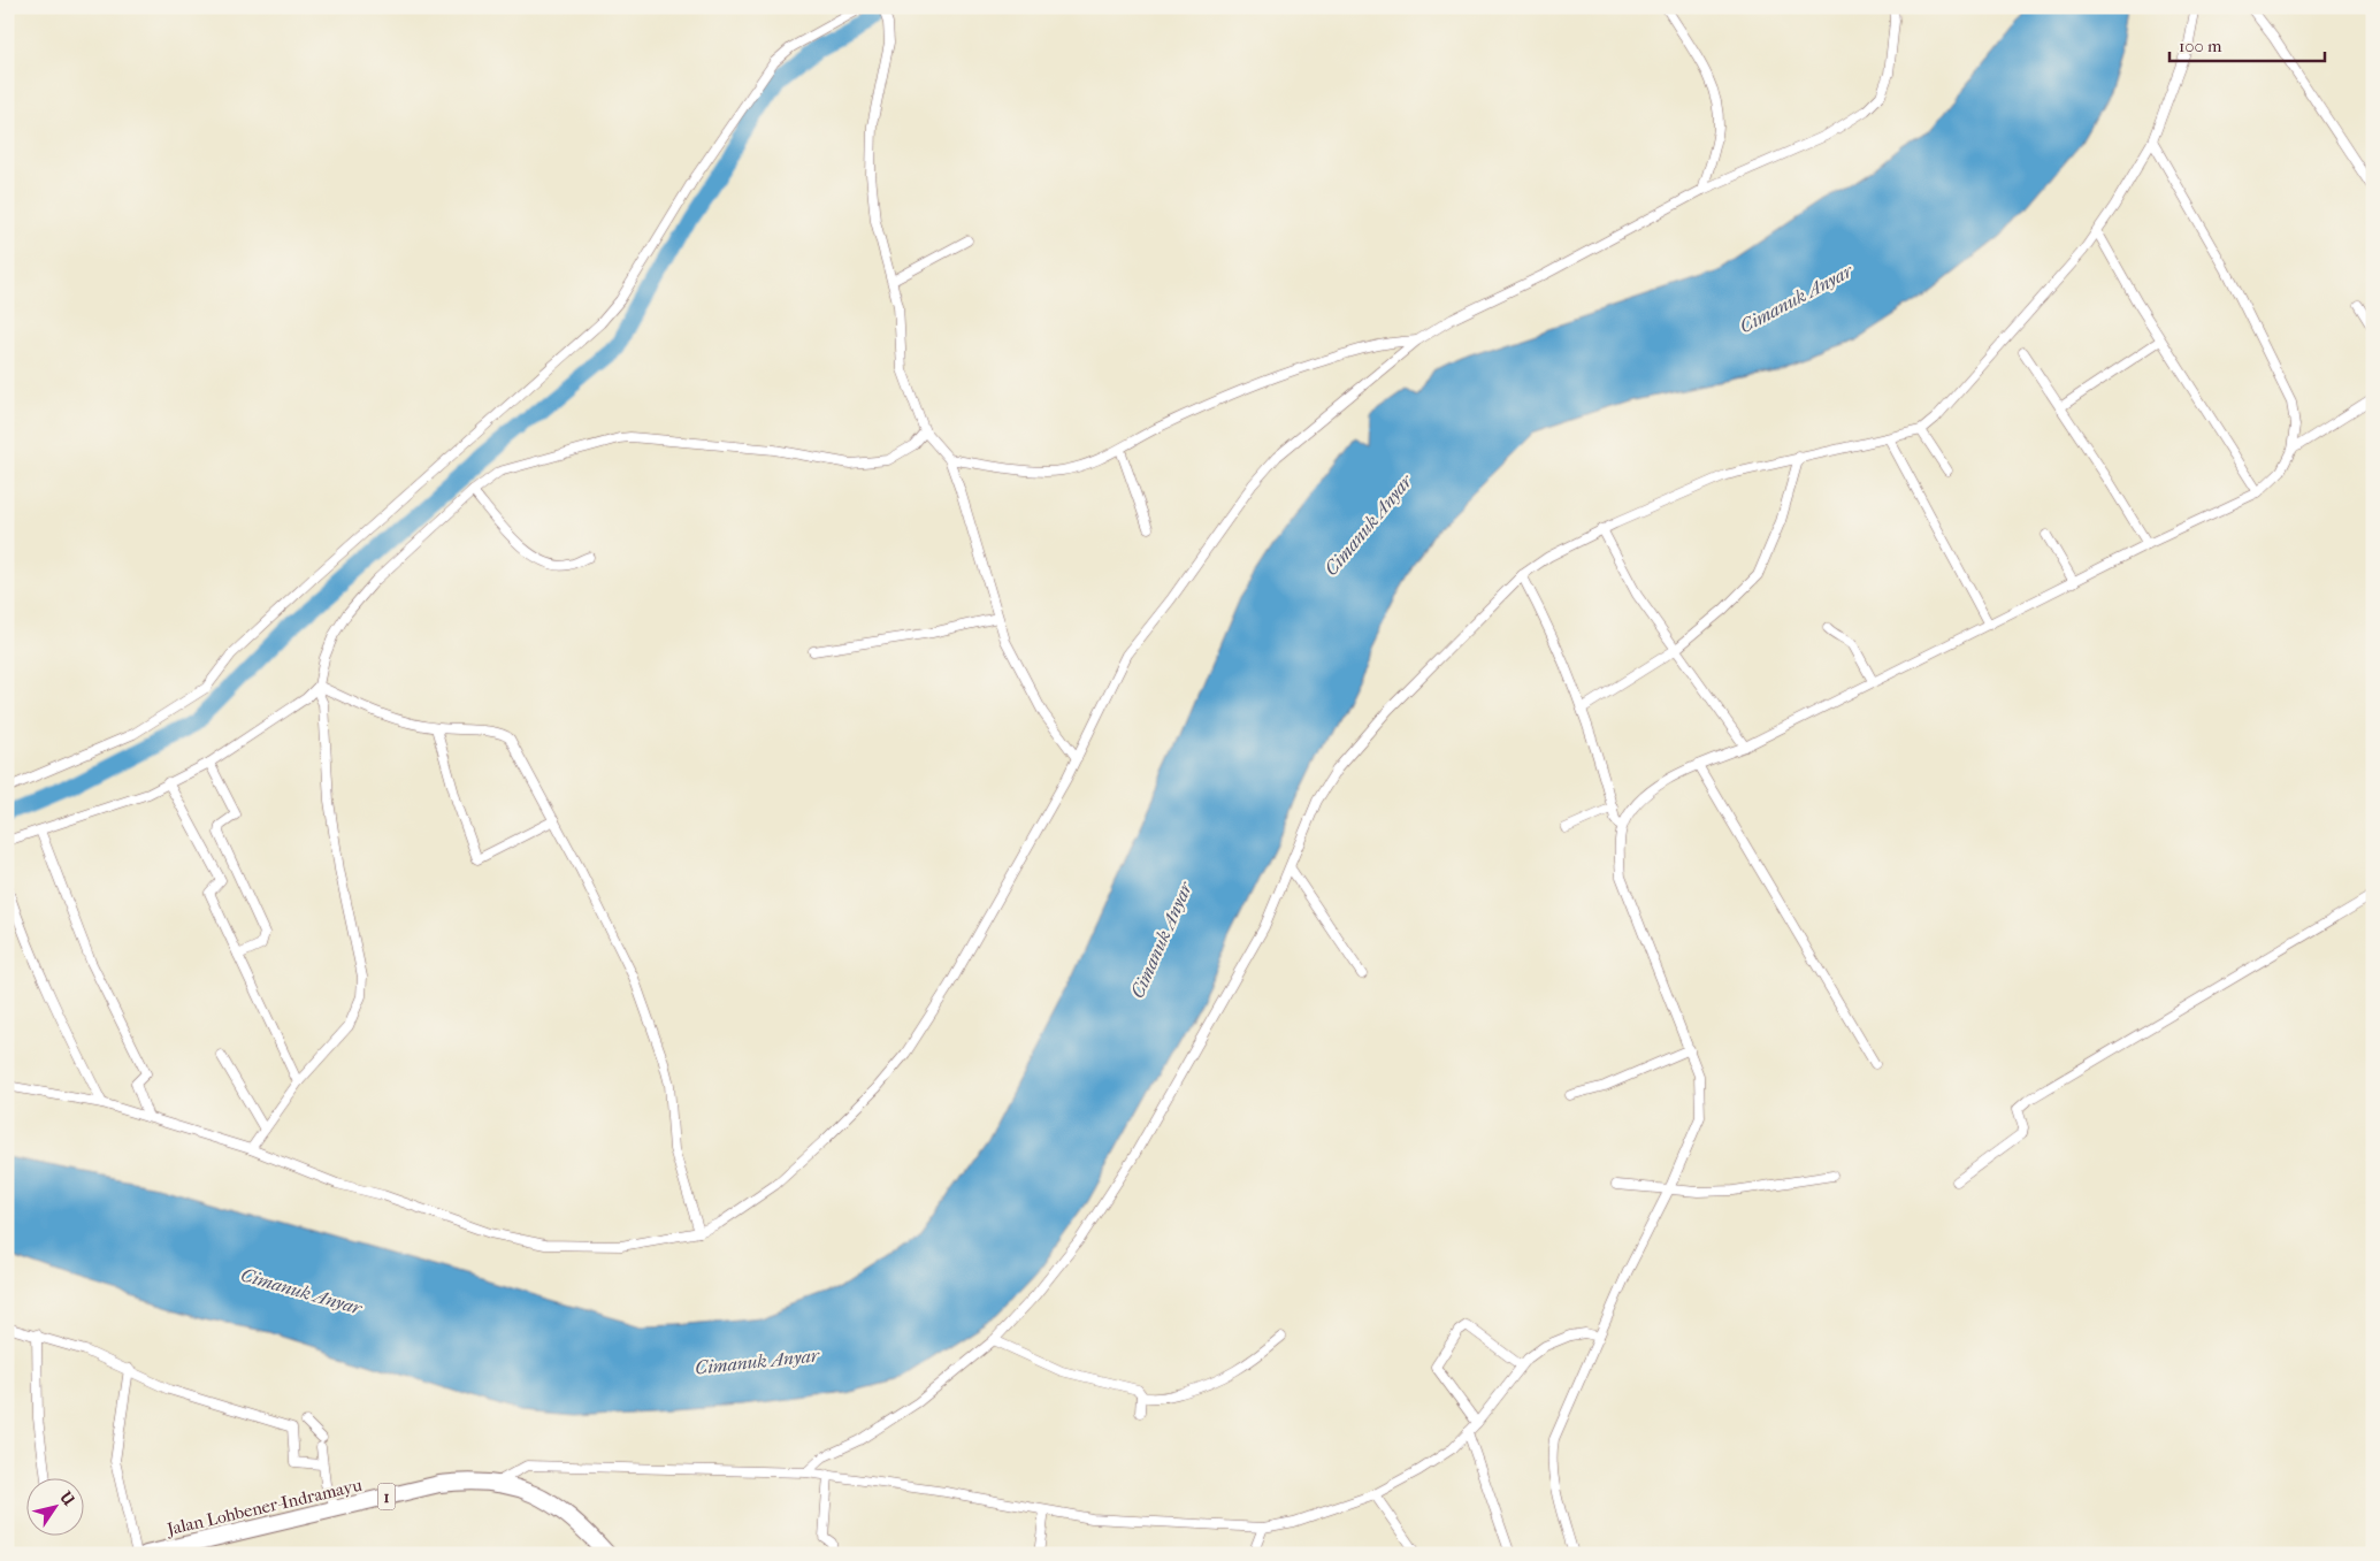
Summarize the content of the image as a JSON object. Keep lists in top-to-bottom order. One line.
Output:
{"streets":{"highway":["1","Jalan Lohbener-Indramayu"]},"water":["Cimanuk Anyar"],"scale_bar":"100 m","north":"top right"}
